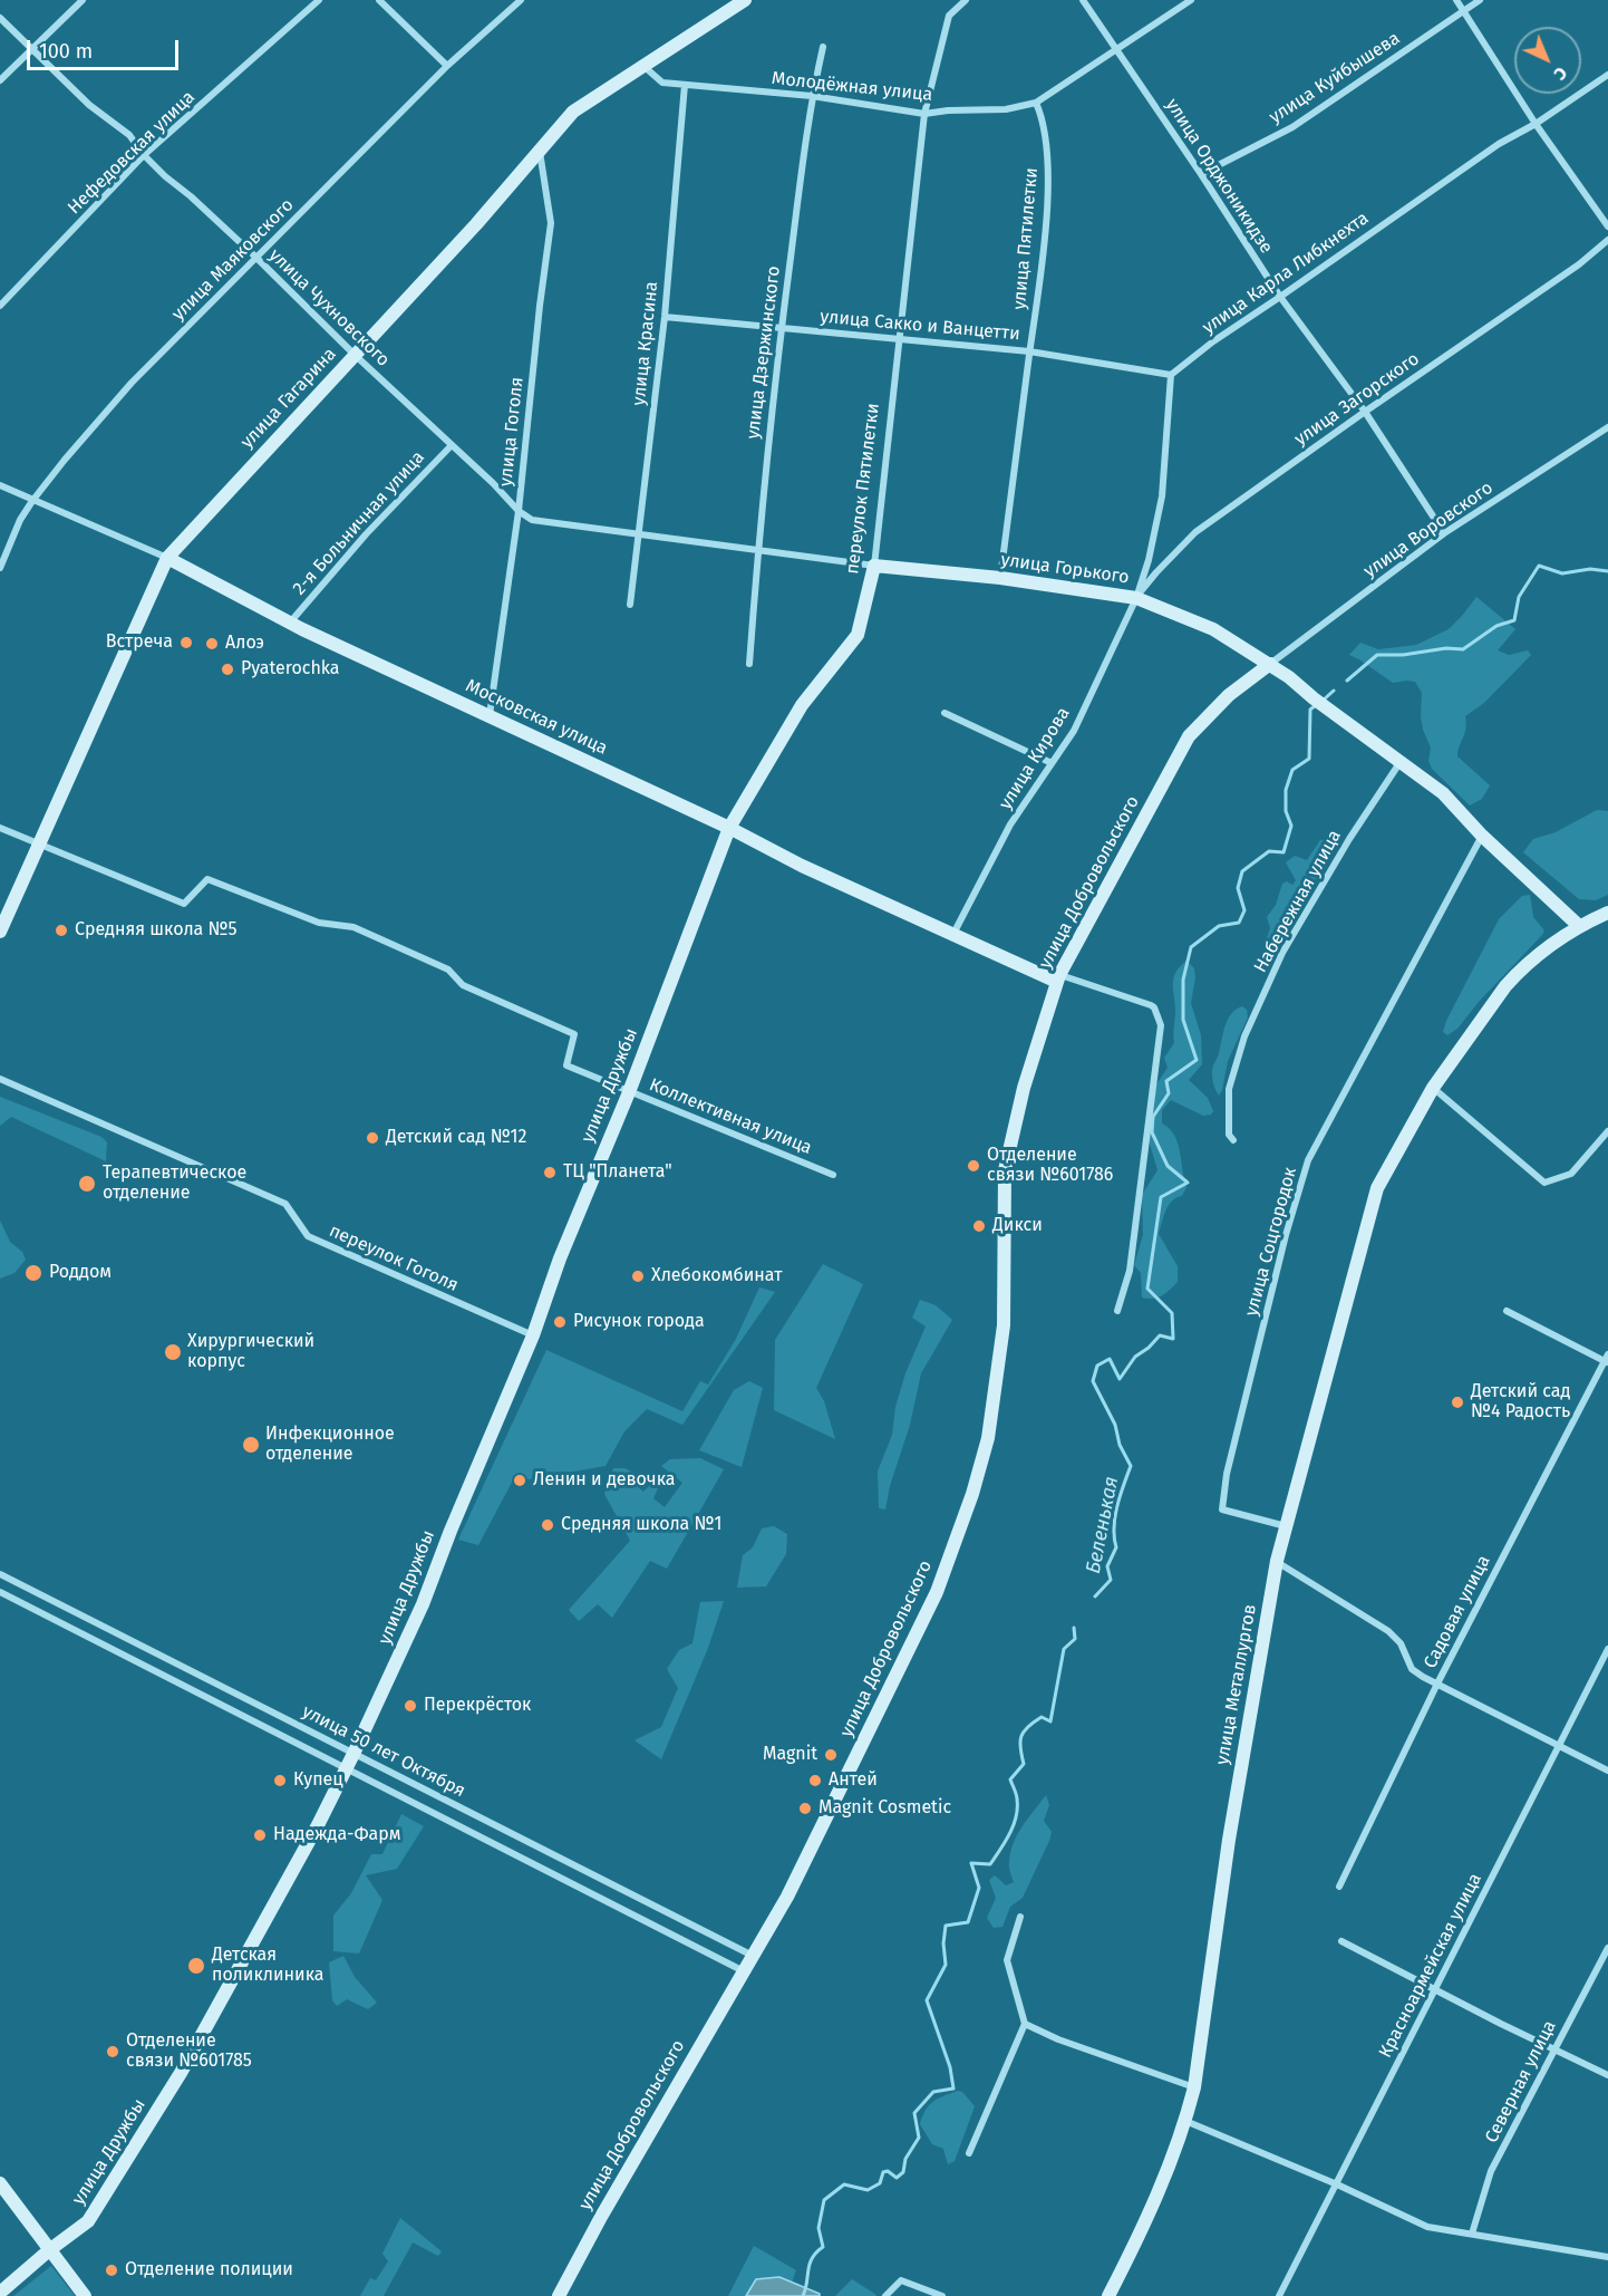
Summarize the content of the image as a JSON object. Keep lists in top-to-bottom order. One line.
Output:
{"streets":{"street":["улица Куйбышева","Молодёжная улица","Нефедовская улица","улица Орджоникидзе","улица Пятилетки","улица Маяковского","улица Карла Либкнехта","улица Чухновского","улица Сакко и Ванцетти","улица Красина","улица Дзержинского","улица Гагарина","улица Загорского","улица Гоголя","переулок Пятилетки","2-я Больничная улица","улица Воровского","улица Горького","Московская улица","улица Кирова","улица Добровольского","Набережная улица","улица Дружбы","Коллективная улица","улица Соцгородок","переулок Гоголя","Садовая улица","улица Металлургов","улица 50 лет Октября","Красноармейская улица","Северная улица"]},"crossings":[["улица Куйбышева","улица Орджоникидзе"],["Молодёжная улица","улица Орджоникидзе"],["Молодёжная улица","улица Пятилетки"],["Молодёжная улица","улица Красина"],["Молодёжная улица","улица Дзержинского"],["Молодёжная улица","улица Гагарина"],["Молодёжная улица","переулок Пятилетки"],["Нефедовская улица","улица Чухновского"],["улица Орджоникидзе","улица Карла Либкнехта"],["улица Орджоникидзе","улица Загорского"],["улица Орджоникидзе","улица Воровского"],["улица Пятилетки","улица Сакко и Ванцетти"],["улица Пятилетки","улица Горького"],["улица Маяковского","улица Чухновского"],["улица Маяковского","Московская улица"],["улица Карла Либкнехта","улица Сакко и Ванцетти"],["улица Чухновского","улица Гагарина"],["улица Чухновского","улица Гоголя"],["улица Чухновского","2-я Больничная улица"],["улица Чухновского","улица Горького"],["улица Сакко и Ванцетти","улица Красина"],["улица Сакко и Ванцетти","улица Дзержинского"],["улица Сакко и Ванцетти","переулок Пятилетки"],["улица Красина","улица Горького"],["улица Дзержинского","улица Горького"],["улица Гагарина","улица Гоголя"],["улица Гагарина","Московская улица"],["улица Гагарина","Коллективная улица"],["улица Загорского","улица Горького"],["улица Загорского","улица Кирова"],["улица Гоголя","улица Горького"],["улица Гоголя","Московская улица"],["переулок Пятилетки","улица Горького"],["переулок Пятилетки","Московская улица"],["переулок Пятилетки","улица Дружбы"],["2-я Больничная улица","Московская улица"],["улица Воровского","улица Горького"],["улица Воровского","улица Добровольского"],["улица Горького","улица Кирова"],["улица Горького","улица Добровольского"],["улица Горького","Набережная улица"],["улица Горького","улица Соцгородок"],["улица Горького","улица Металлургов"],["Московская улица","улица Кирова"],["Московская улица","улица Добровольского"],["Московская улица","улица Дружбы"],["улица Добровольского","улица 50 лет Октября"],["улица Дружбы","Коллективная улица"],["улица Дружбы","переулок Гоголя"],["улица Дружбы","улица 50 лет Октября"],["улица Соцгородок","улица Металлургов"]],"water":["Беленькая"],"places":["Встреча","Алоэ","Pyaterochka","Средняя школа №5","Детский сад №12","Отделение связи №601786","ТЦ \"Планета\"","Терапевтическое отделение","Дикси","Роддом","Хлебокомбинат","Рисунок города","Хирургический корпус","Детский сад №4 Радость","Инфекционное отделение","Ленин и девочка","Средняя школа №1","Перекрёсток","Magnit","Купец","Антей","Magnit Cosmetic","Надежда-Фарм","Детская поликлиника","Отделение связи №601785","Отделение полиции"],"scale_bar":"100 m","north":"bottom right"}
